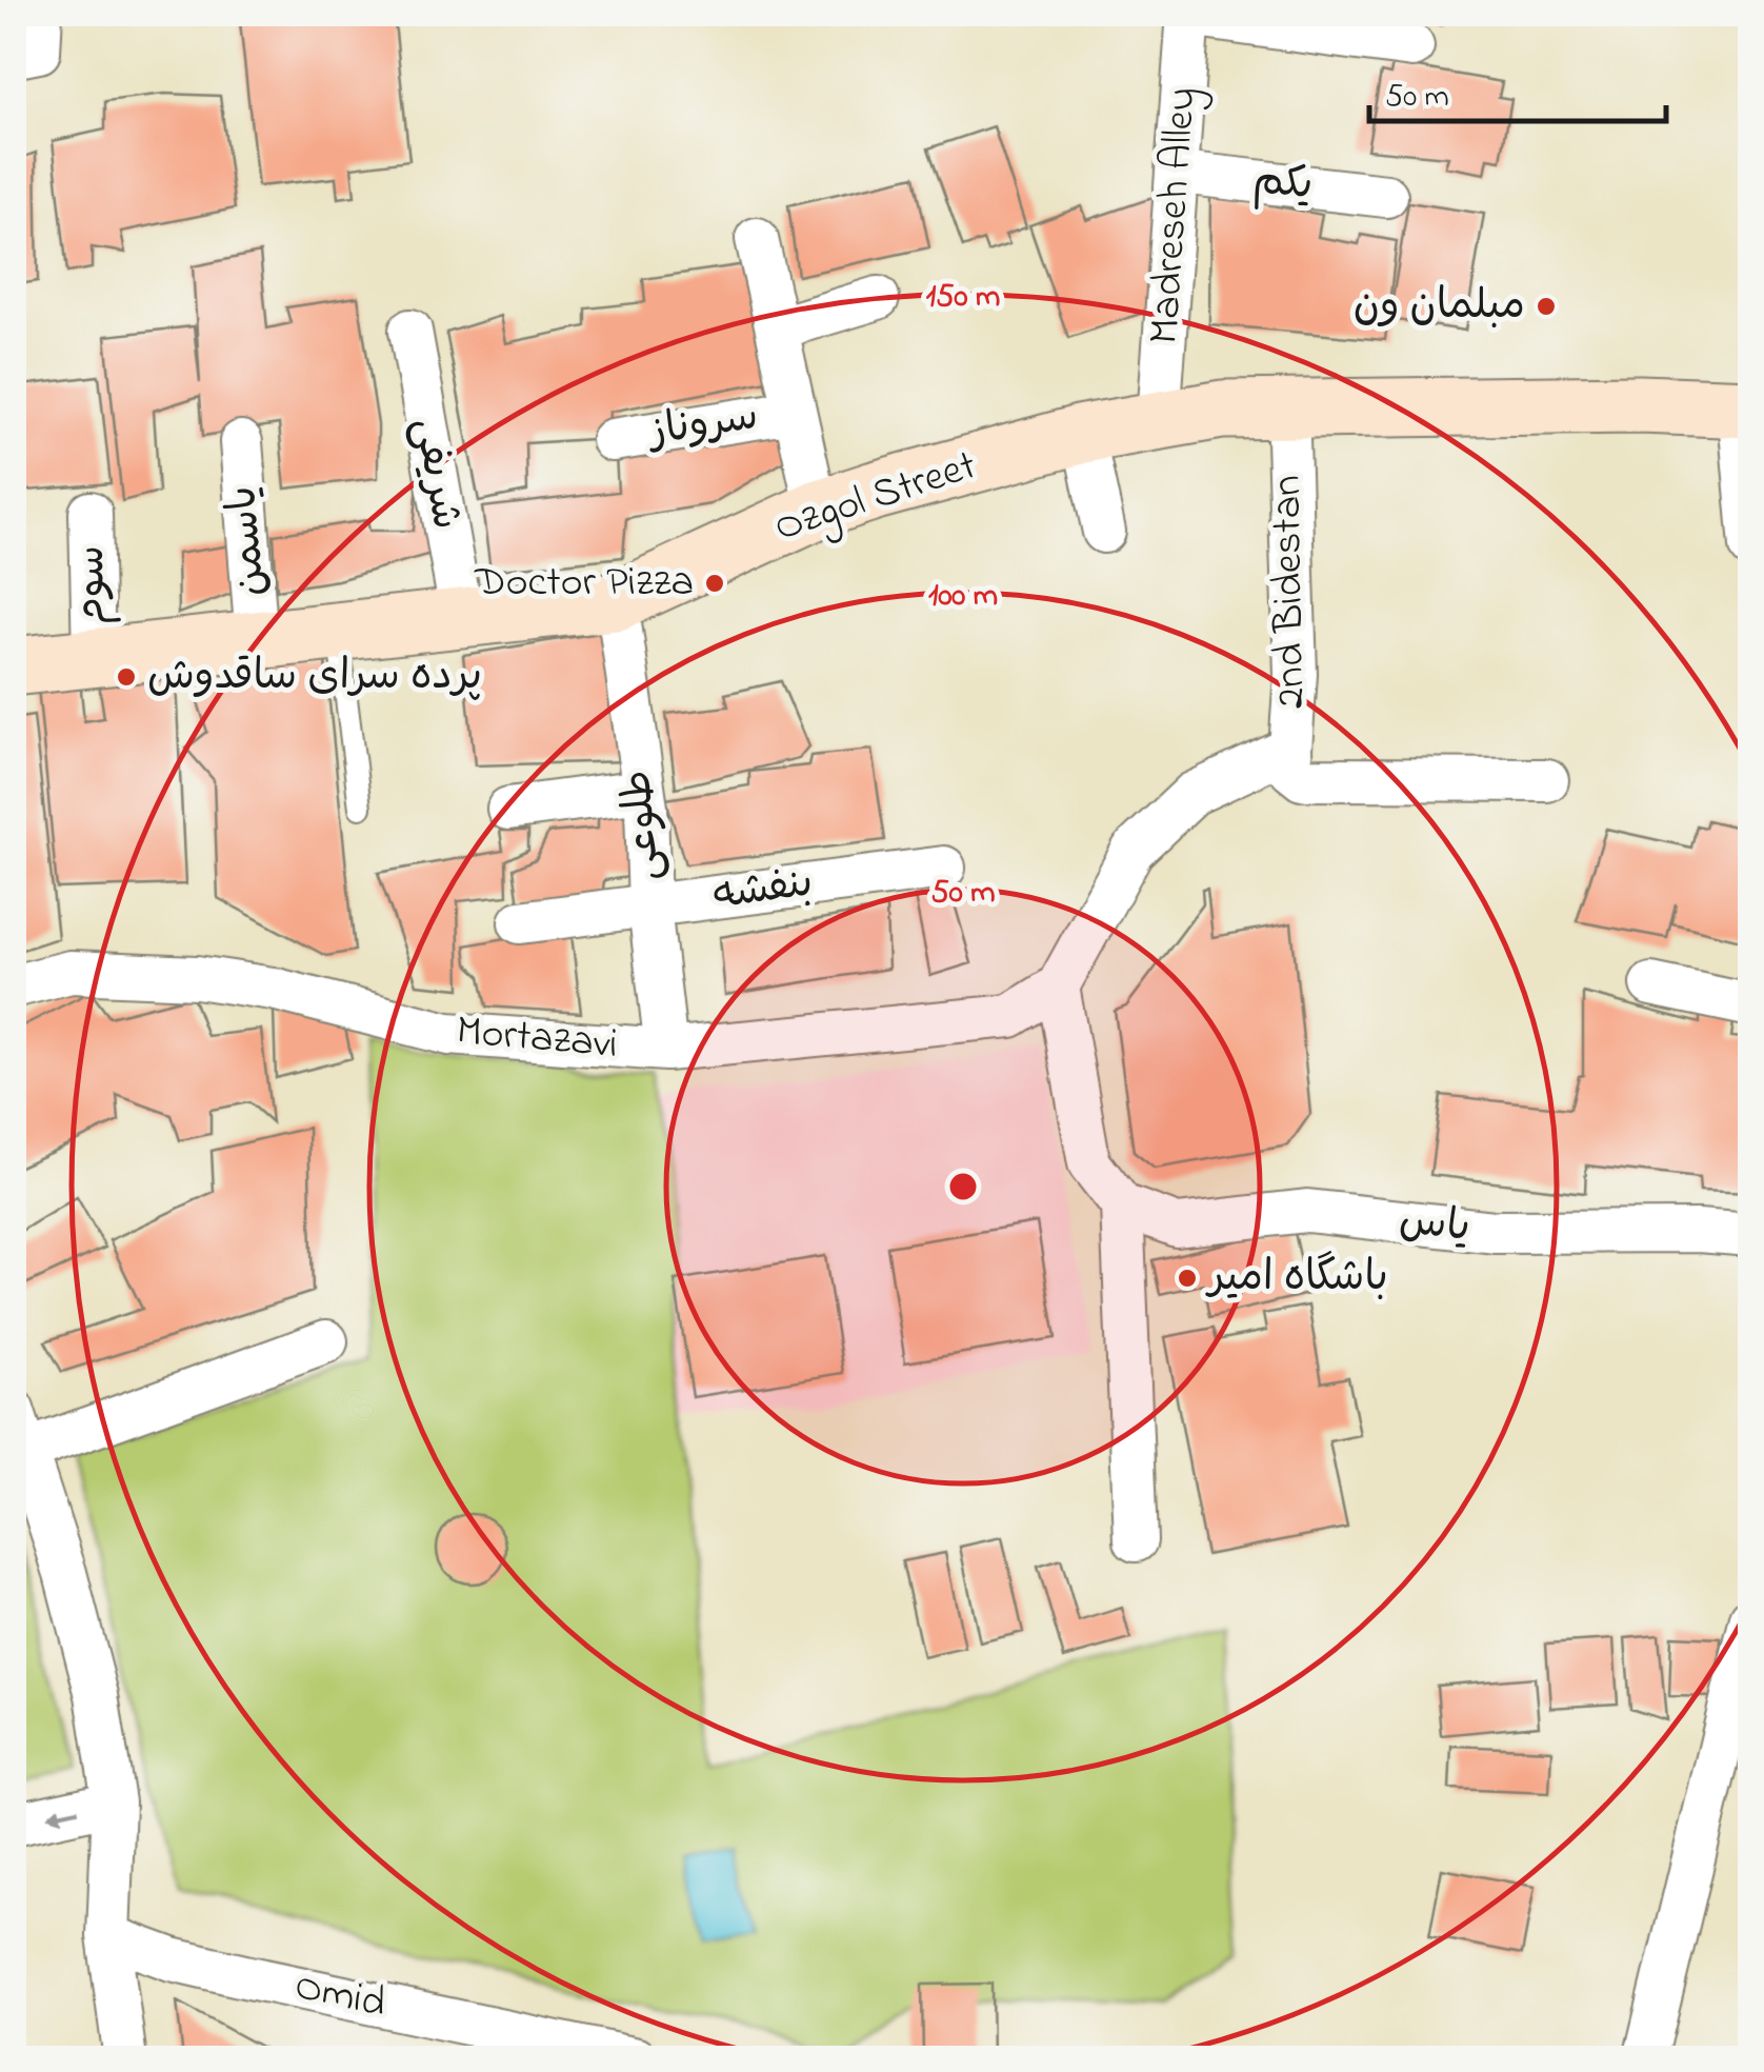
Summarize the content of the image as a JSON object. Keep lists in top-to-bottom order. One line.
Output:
{"streets":{"main road":["Ozgol Street"],"street":["یکم","Madreseh Alley","سروناز","شریفی","یاسمن","سوم","2nd Bidestan","طلوعی","بنفشه","Mortazavi","یاس","Omid"]},"crossings":[["یکم","Madreseh Alley"],["Madreseh Alley","Ozgol Street"],["سروناز","Ozgol Street"],["شریفی","Ozgol Street"],["Ozgol Street","یاسمن"],["Ozgol Street","سوم"],["Ozgol Street","2nd Bidestan"],["Ozgol Street","طلوعی"],["2nd Bidestan","Mortazavi"],["طلوعی","بنفشه"],["طلوعی","Mortazavi"]],"places":["مبلمان ون","Doctor Pizza","پرده سرای ساقدوش","باشگاه امیر"],"scale_bar":"50 m","rings":["150 m","100 m","50 m"]}
